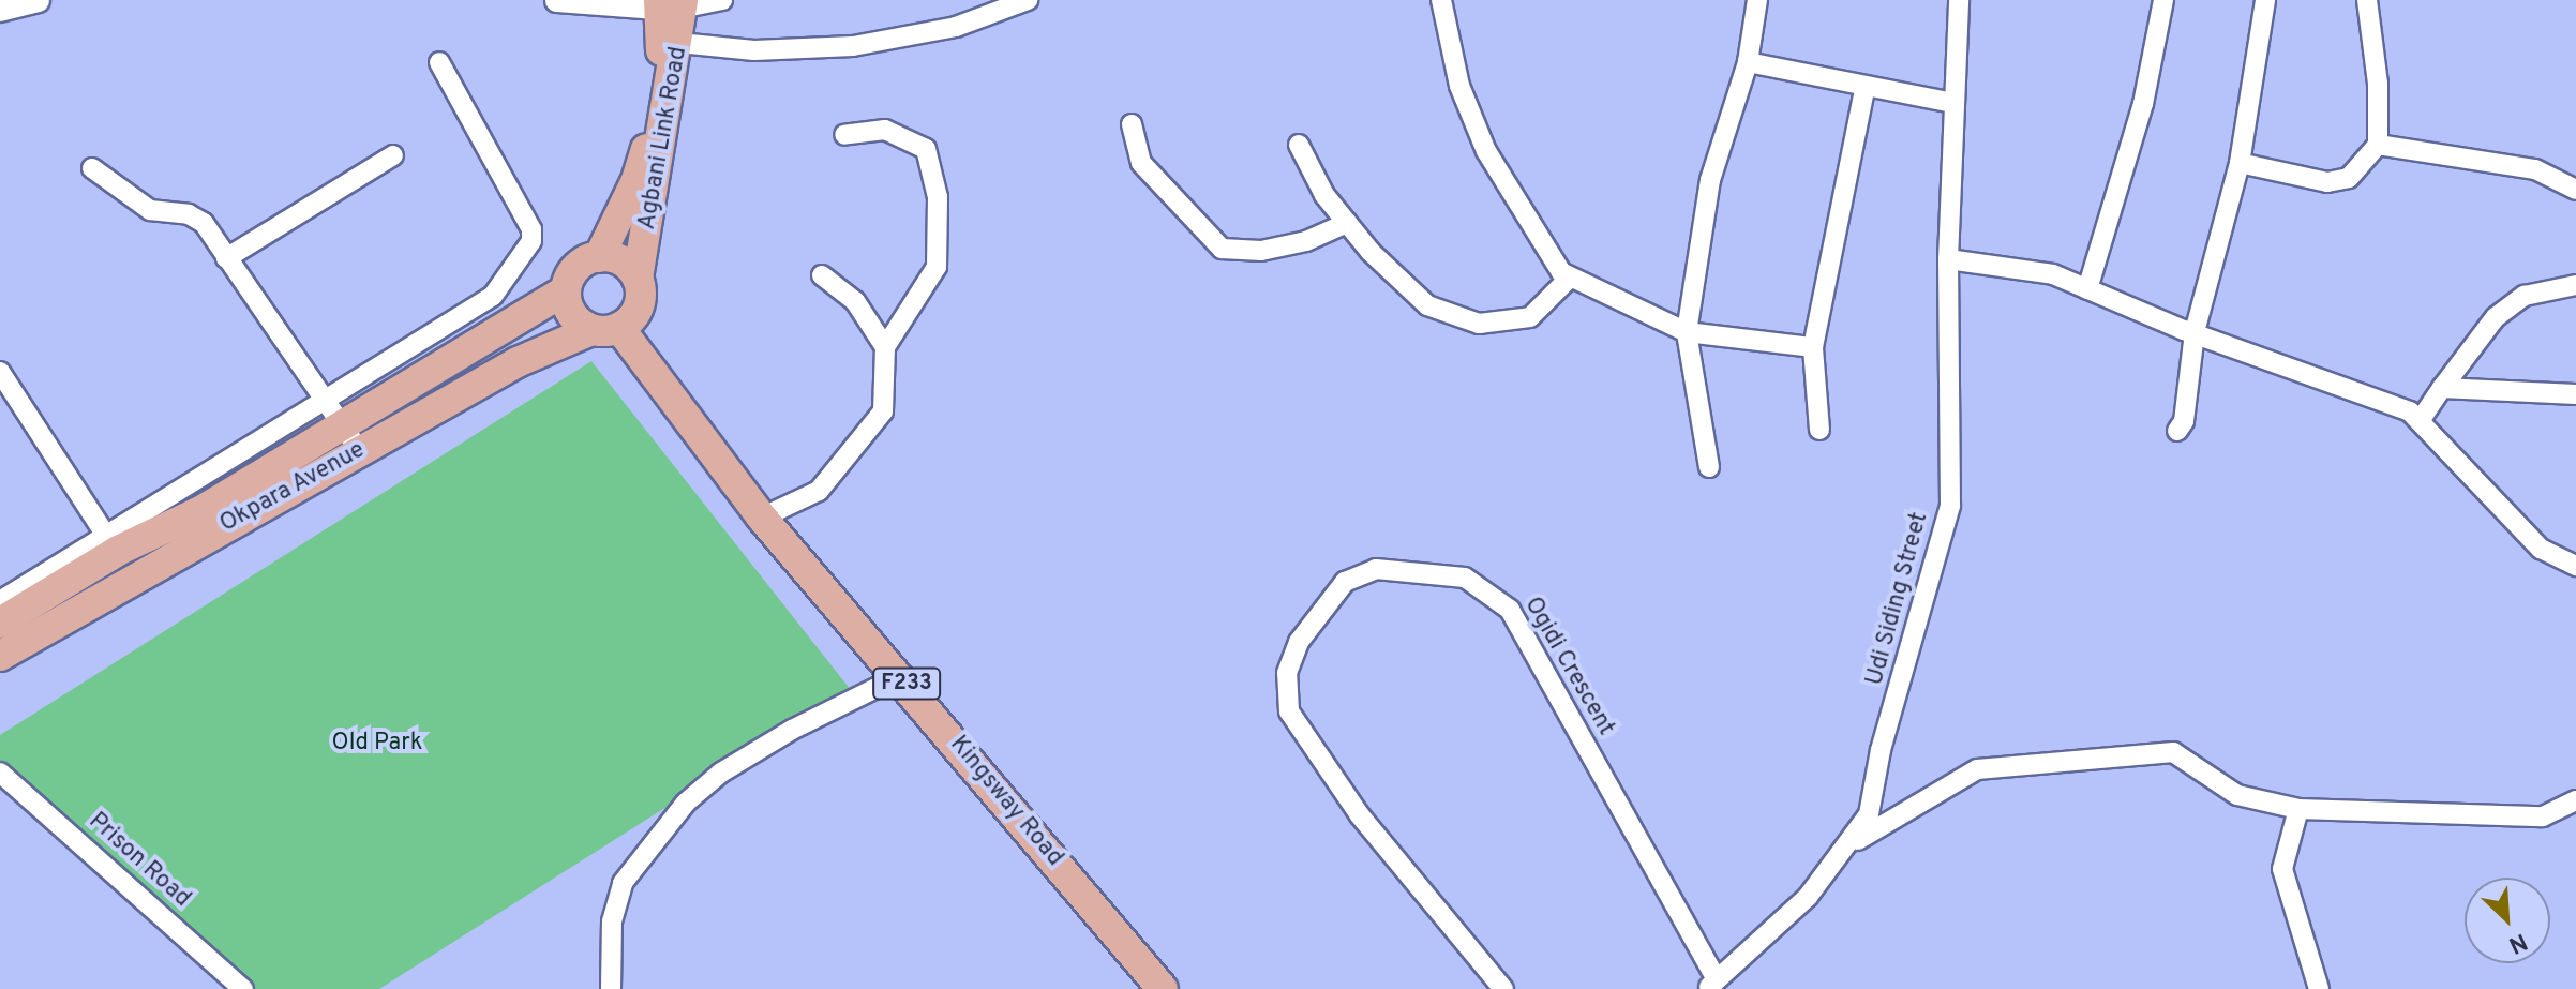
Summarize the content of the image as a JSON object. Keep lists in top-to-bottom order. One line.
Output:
{"streets":{"main road":["Agbani Link Road","Okpara Avenue","F233","Kingsway Road"],"street":["Udi Siding Street","Ogidi Crescent","Prison Road"]},"crossings":[["Agbani Link Road","Okpara Avenue"],["Agbani Link Road","F233"],["Agbani Link Road","Kingsway Road"],["Okpara Avenue","F233"],["Okpara Avenue","Kingsway Road"],["Udi Siding Street","Ogidi Crescent"],["F233","Kingsway Road"]],"parks":["Old Park"],"north":"bottom right"}
